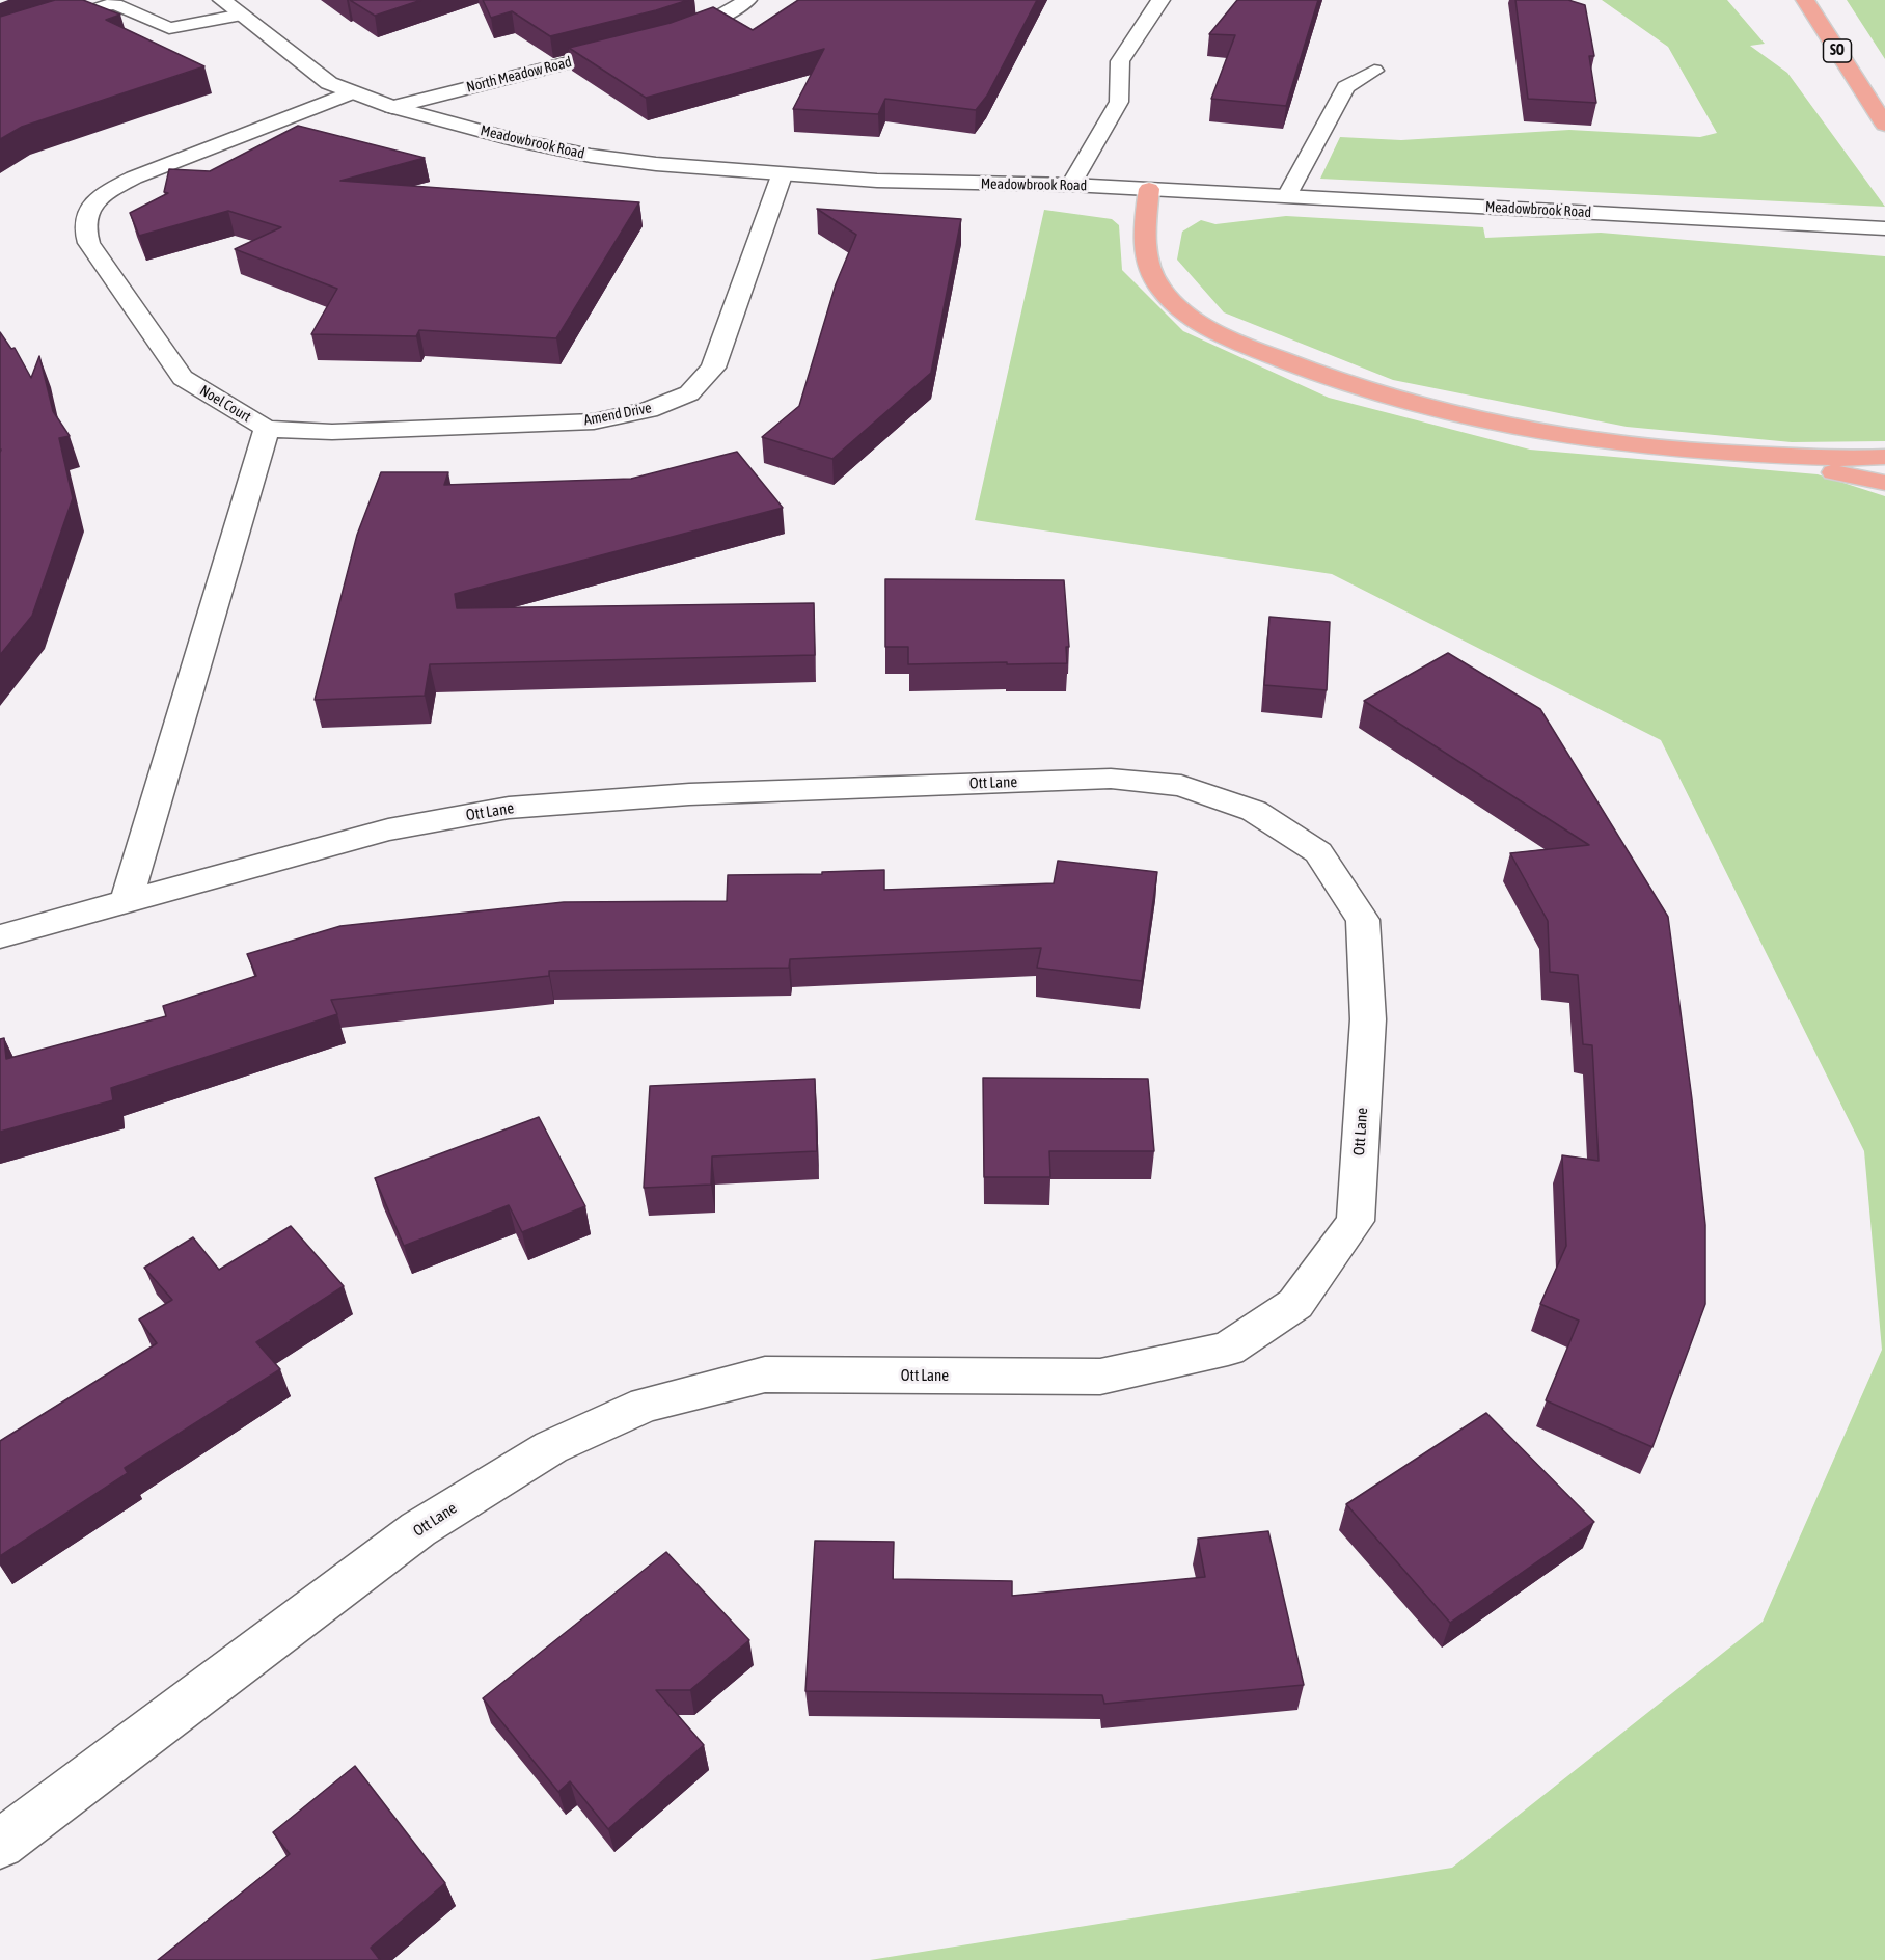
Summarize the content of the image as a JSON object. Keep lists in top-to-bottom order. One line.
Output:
{"streets":{"highway":["SO"],"street":["North Meadow Road","Meadowbrook Road","Noel Court","Amend Drive","Ott Lane"]},"crossings":[["North Meadow Road","Meadowbrook Road"],["Meadowbrook Road","Noel Court"],["Meadowbrook Road","Amend Drive"],["Noel Court","Amend Drive"],["Noel Court","Ott Lane"]]}
